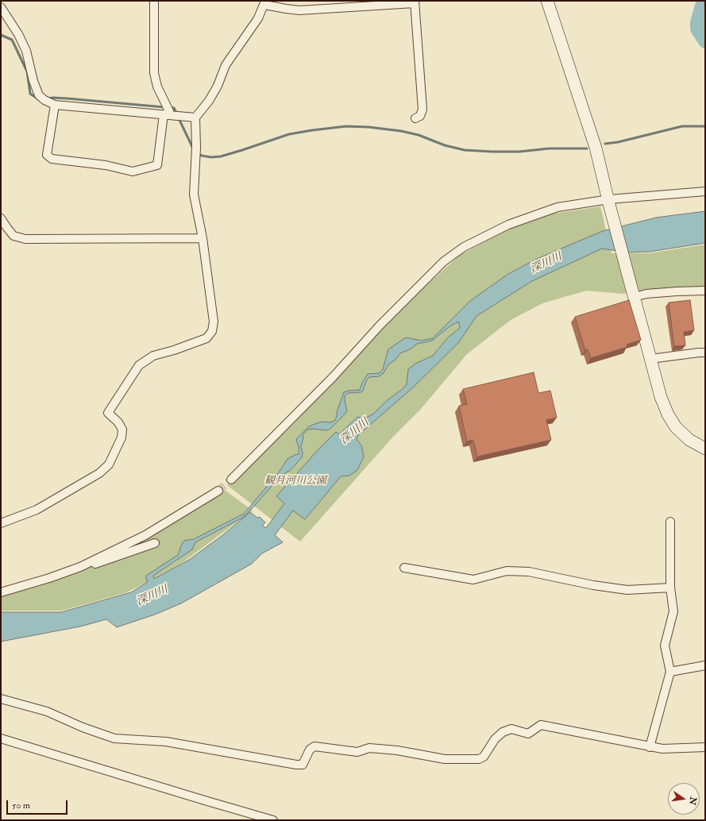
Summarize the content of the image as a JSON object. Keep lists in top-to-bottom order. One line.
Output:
{"water":["深川川"],"parks":["観月河川公園"],"scale_bar":"50 m","north":"right"}
